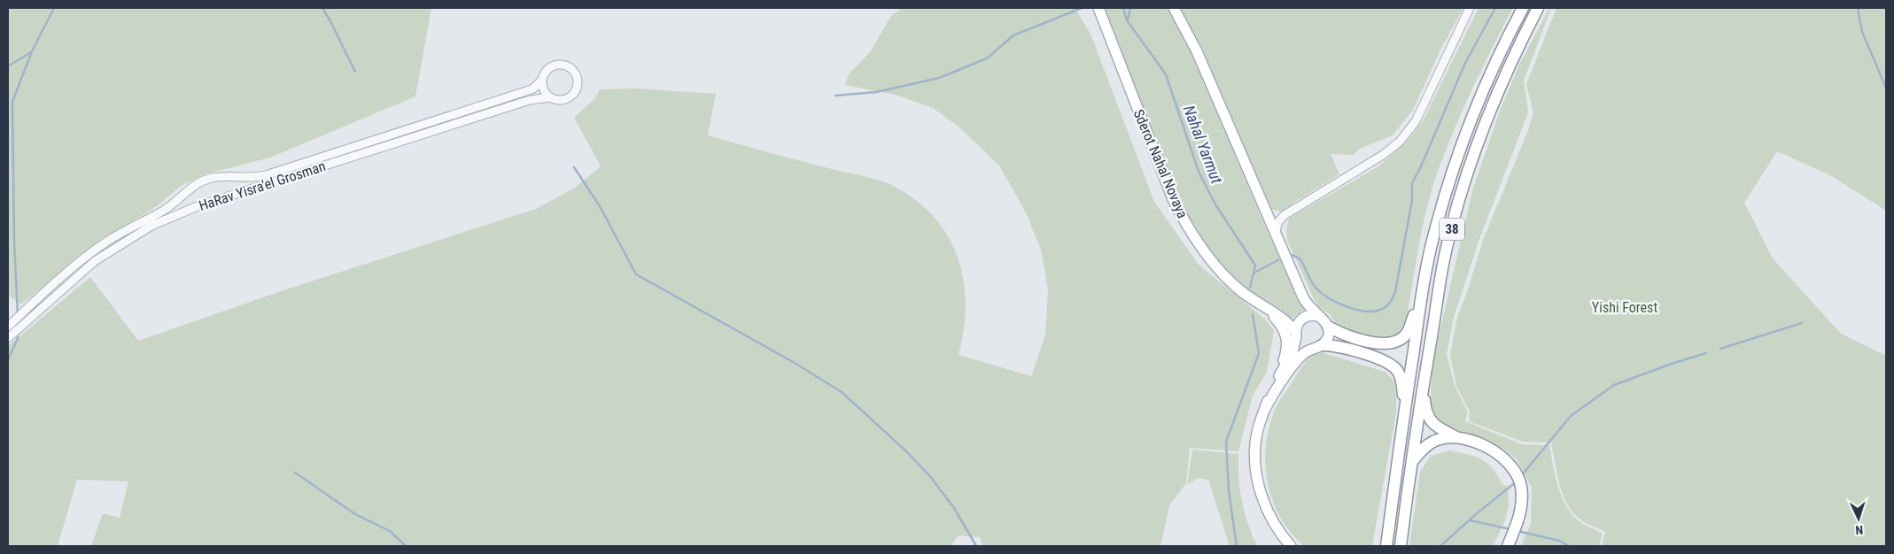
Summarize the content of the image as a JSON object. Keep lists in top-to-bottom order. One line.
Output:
{"streets":{"highway":["38"],"main road":["Sderot Nahal Novaya"],"street":["HaRav Yisra'el Grosman"]},"water":["Nahal Yarmut"],"parks":["Yishi Forest"],"north":"bottom"}
